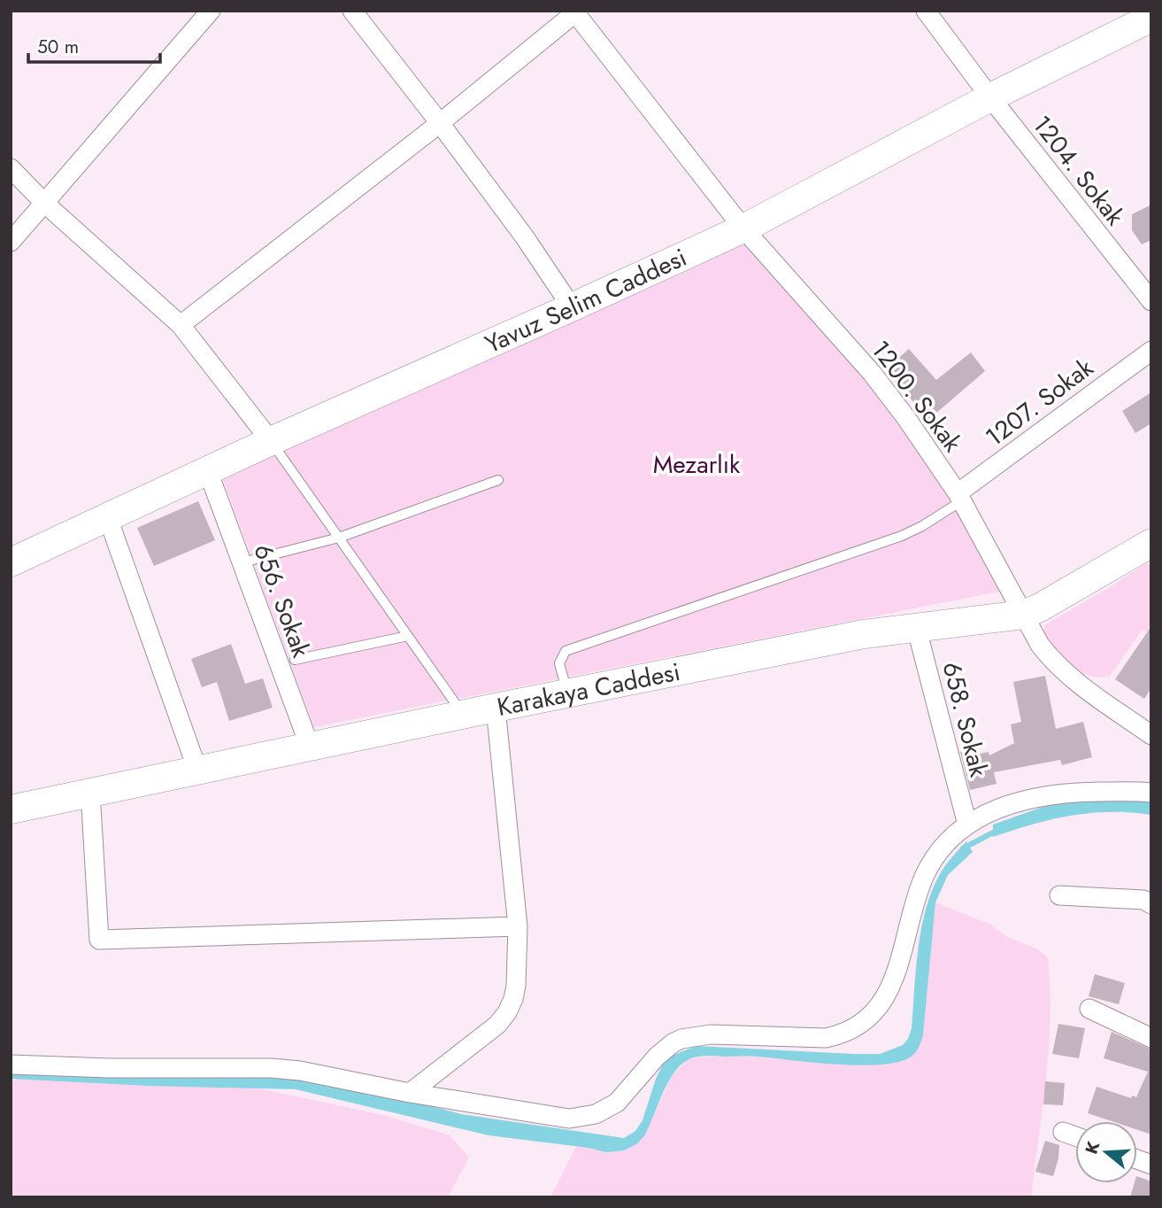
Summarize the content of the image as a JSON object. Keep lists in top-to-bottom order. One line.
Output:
{"streets":{"street":["1204. Sokak","Yavuz Selim Caddesi","1200. Sokak","1207. Sokak","656. Sokak","Karakaya Caddesi","658. Sokak"]},"crossings":[["1204. Sokak","Yavuz Selim Caddesi"],["Yavuz Selim Caddesi","1200. Sokak"],["Yavuz Selim Caddesi","656. Sokak"],["1200. Sokak","1207. Sokak"],["1200. Sokak","Karakaya Caddesi"],["656. Sokak","Karakaya Caddesi"],["Karakaya Caddesi","658. Sokak"]],"parks":["Mezarlık"],"scale_bar":"50 m","north":"left"}
